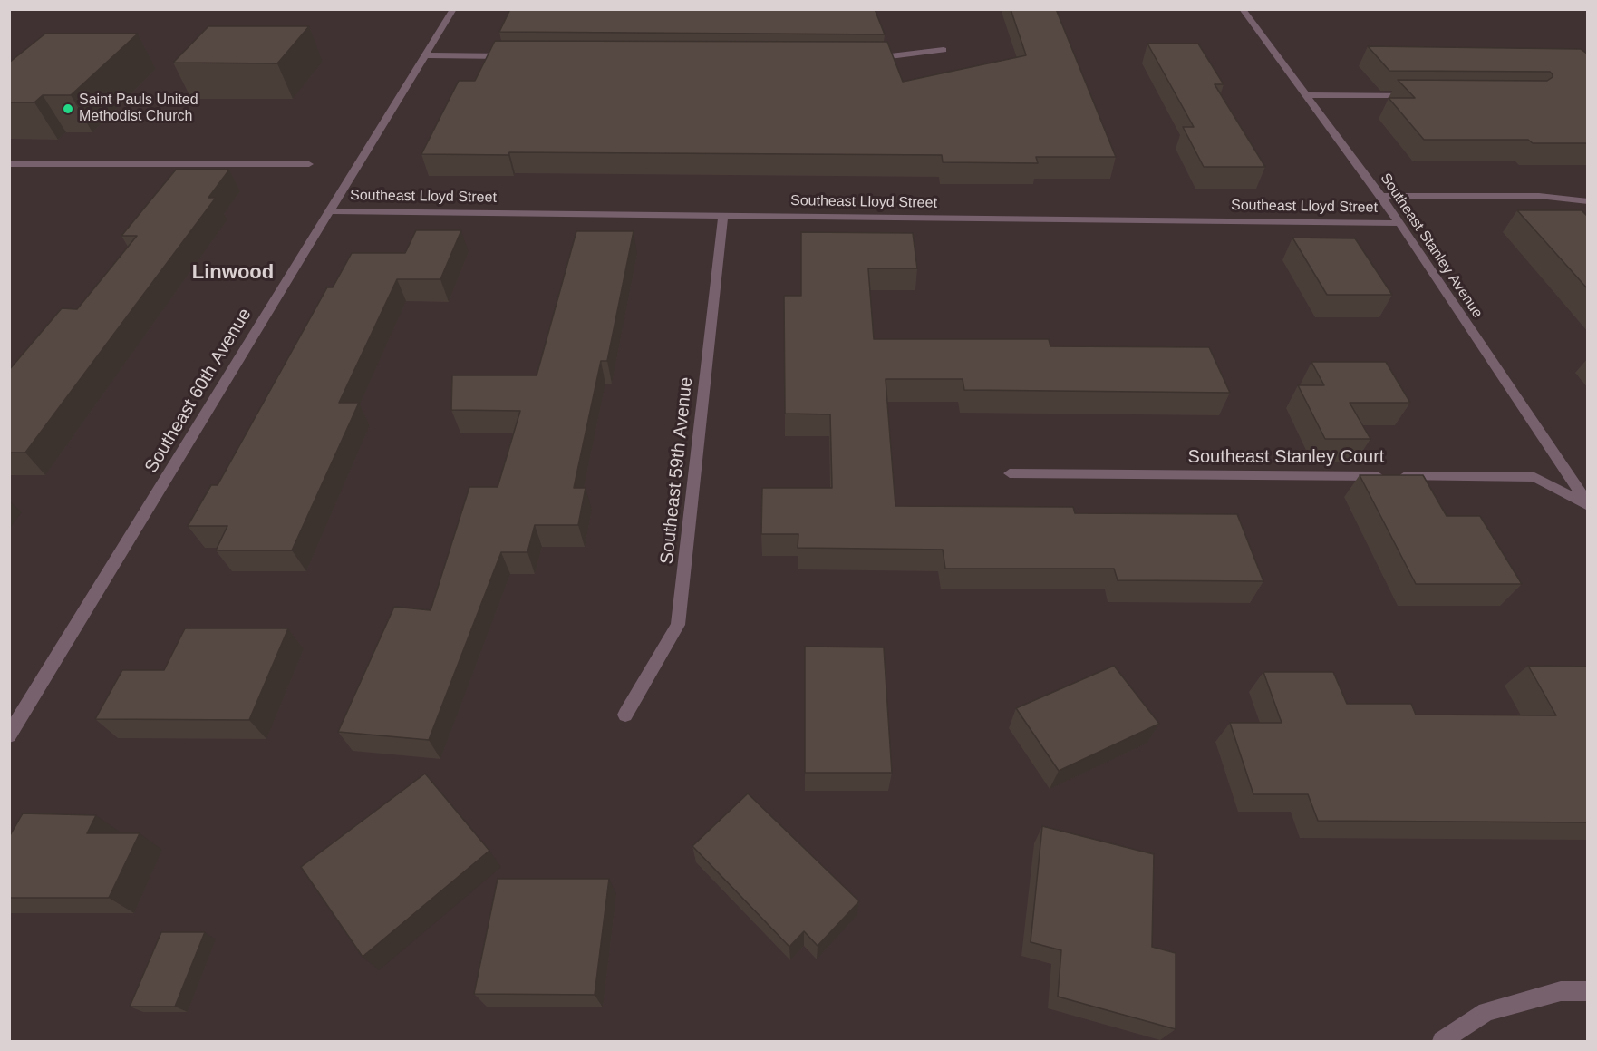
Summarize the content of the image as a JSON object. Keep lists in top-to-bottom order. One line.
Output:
{"streets":{"street":["Southeast Lloyd Street","Southeast Stanley Avenue","Southeast 60th Avenue","Southeast Stanley Court","Southeast 59th Avenue"]},"crossings":[["Southeast Lloyd Street","Southeast Stanley Avenue"],["Southeast Lloyd Street","Southeast 60th Avenue"],["Southeast Lloyd Street","Southeast 59th Avenue"],["Southeast Stanley Avenue","Southeast Stanley Court"]],"districts":["Linwood"],"places":["Saint Pauls United Methodist Church"]}
